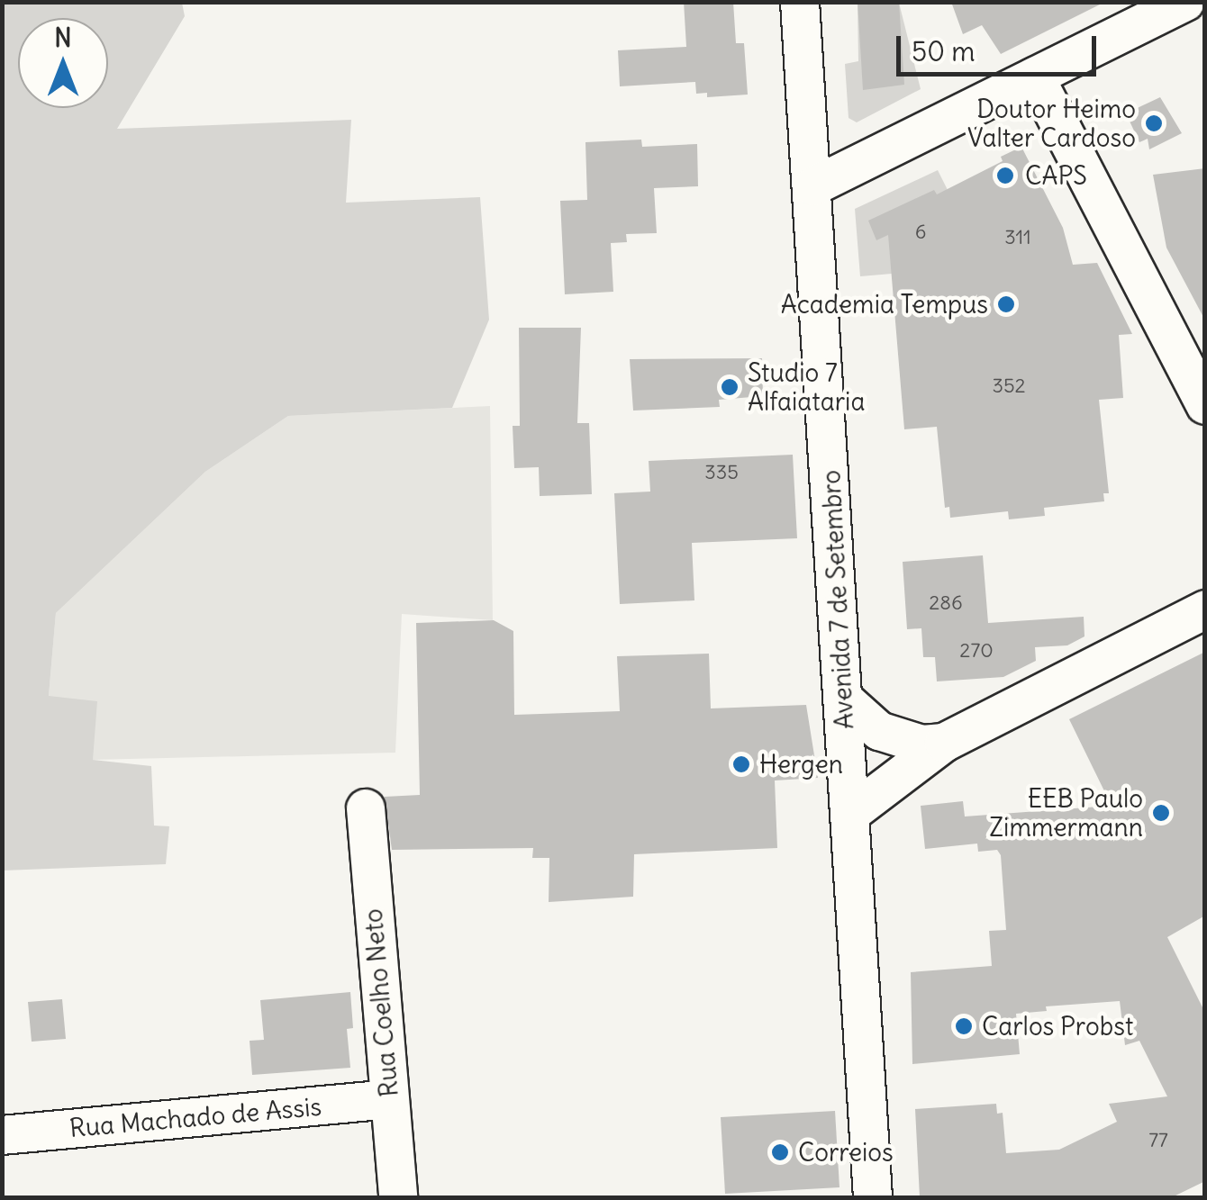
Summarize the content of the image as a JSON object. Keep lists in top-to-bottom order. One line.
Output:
{"streets":{"street":["Avenida 7 de Setembro","Rua Coelho Neto","Rua Machado de Assis"]},"crossings":[["Rua Coelho Neto","Rua Machado de Assis"]],"places":["Doutor Heimo Valter Cardoso","CAPS","Academia Tempus","Studio 7 Alfaiataria","Hergen","EEB Paulo Zimmermann","Carlos Probst","Correios"],"house_numbers":["6","311","352","335","286","270","77"],"scale_bar":"50 m","north":"top"}
